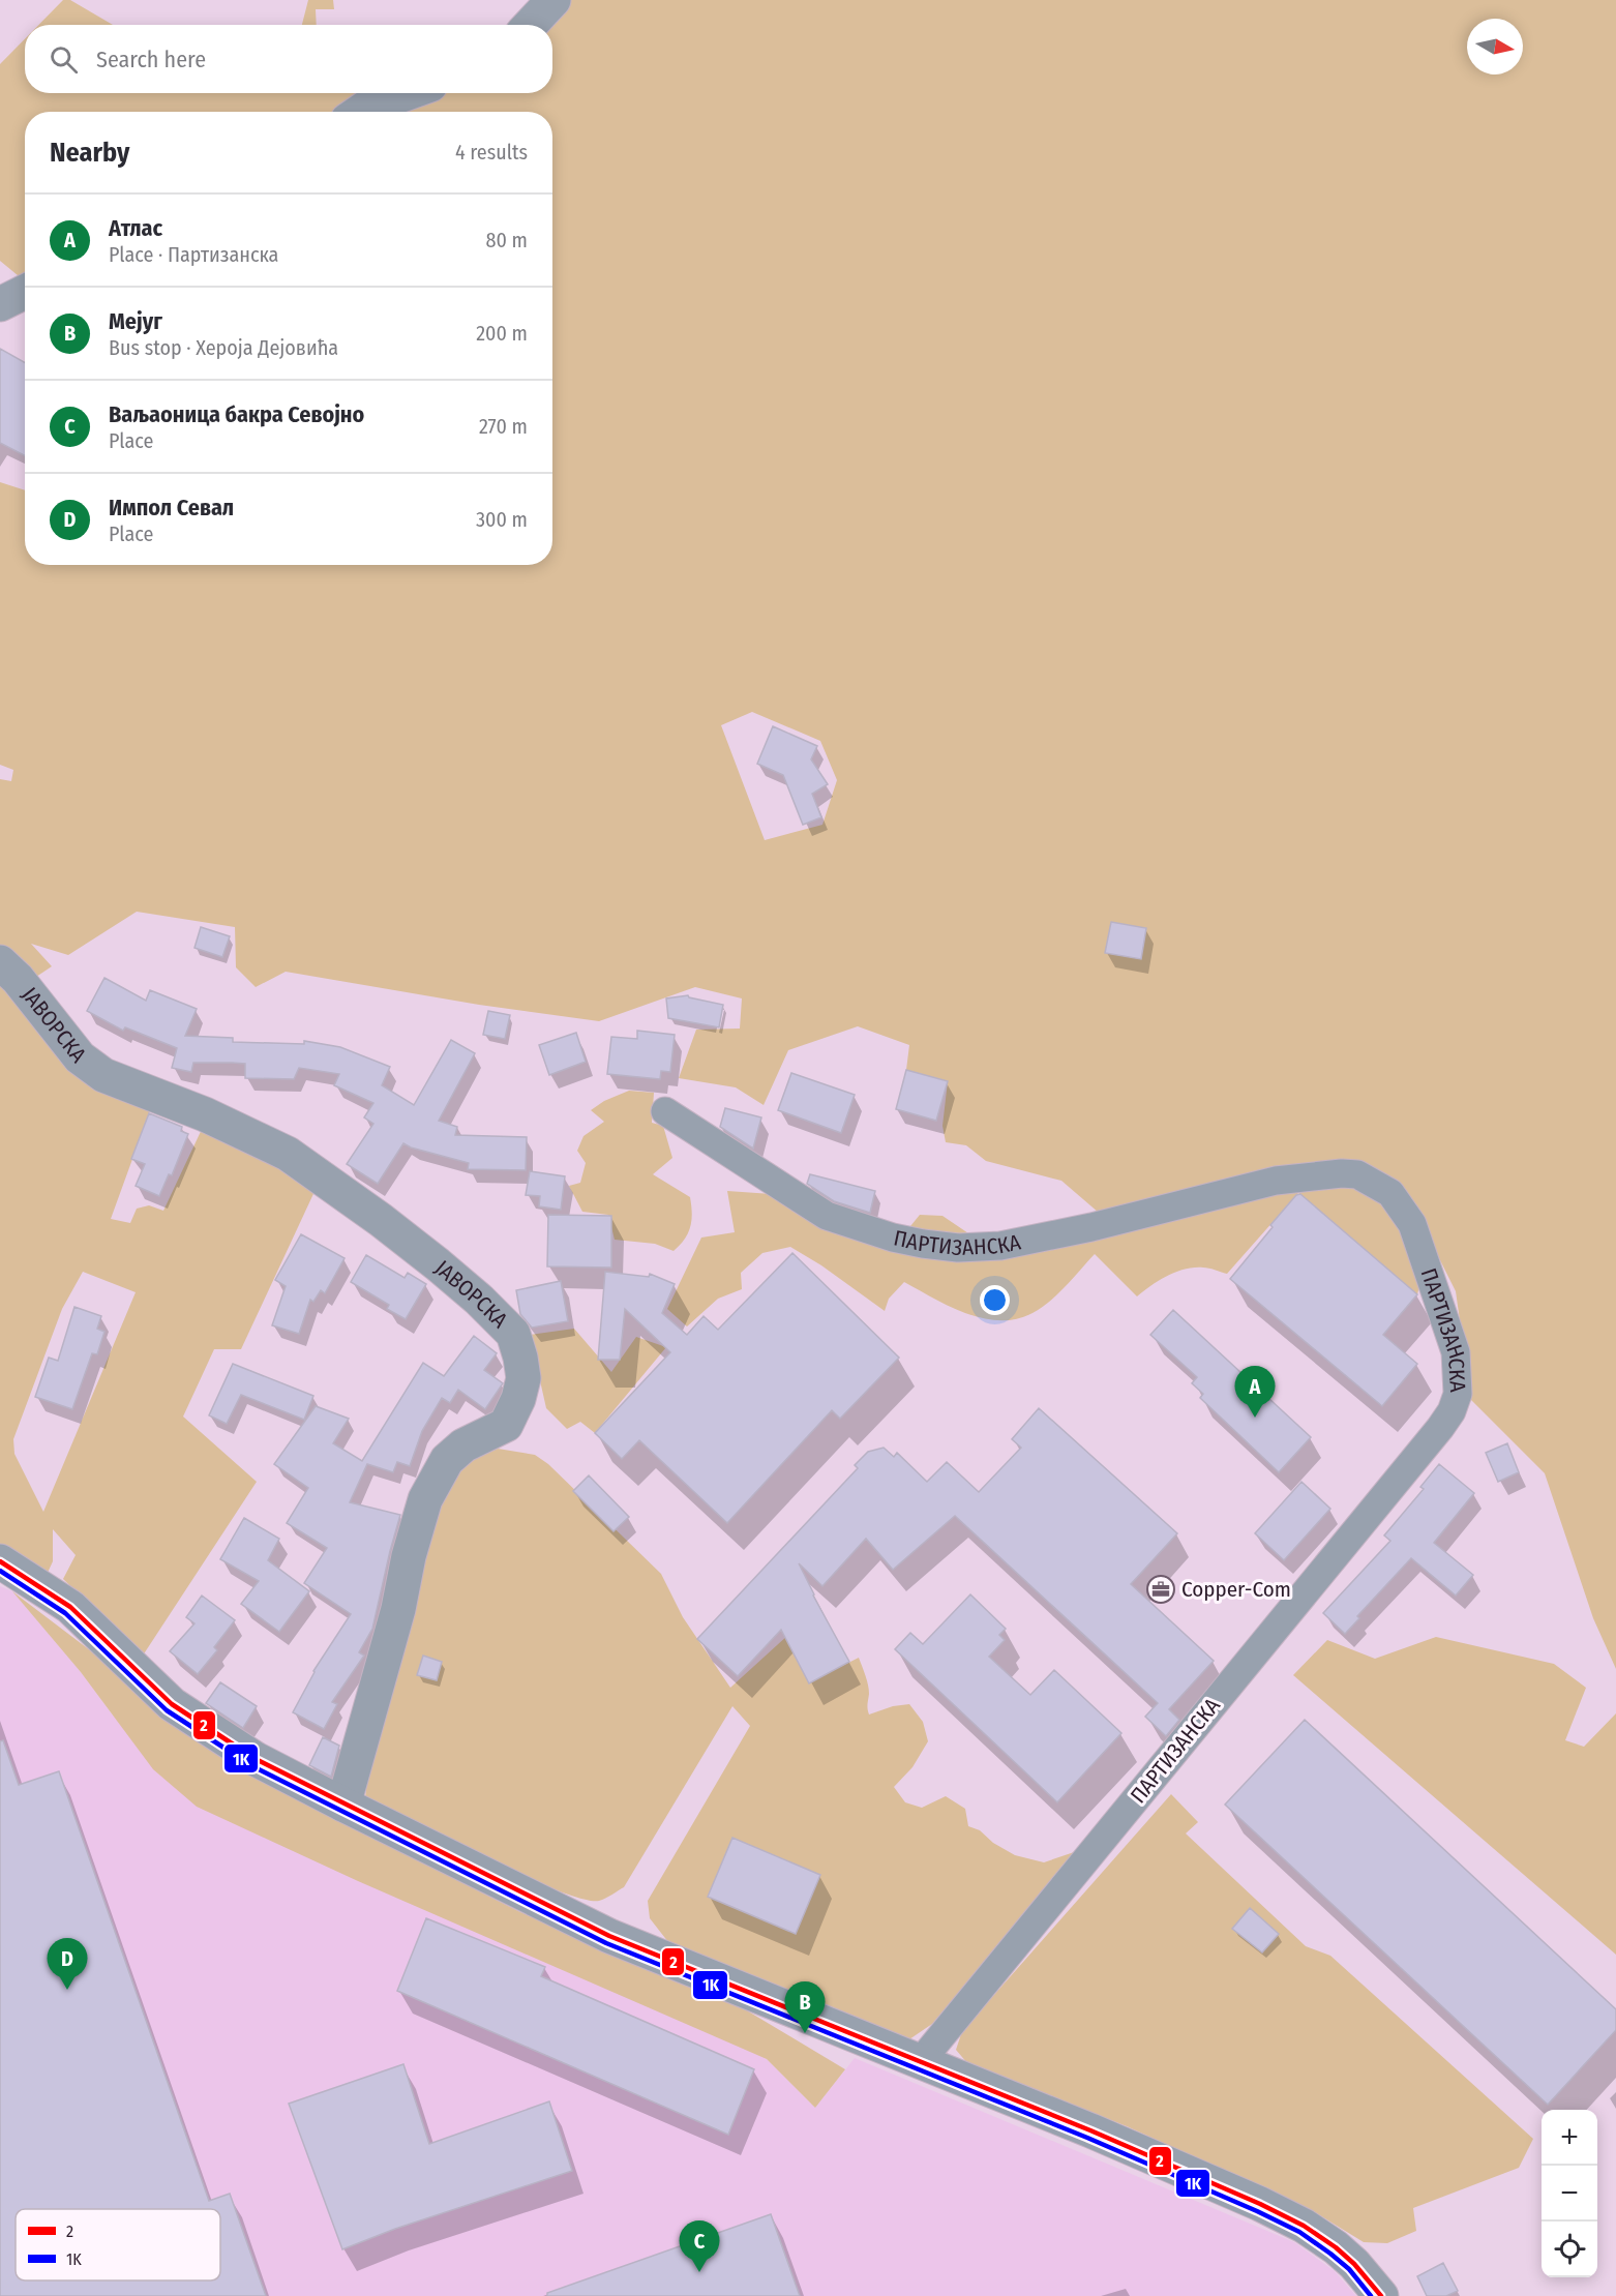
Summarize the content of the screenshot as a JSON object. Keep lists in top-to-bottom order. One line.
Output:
{"streets":{"street":["ЈАВОРСКА","ПАРТИЗАНСКА"]},"places":{"office":["Copper-Com"]},"lines":["transit line 2","transit line 1K"],"legend":["2","1K"],"north":"right","page":{"search":"Search here","heading":["Nearby","4 results"],"list":[{"mark":"A","name":"Атлас","note":"Place · Партизанска","value":"80 m"},{"mark":"B","name":"Мејуг","note":"Bus stop · Хероја Дејовића","value":"200 m"},{"mark":"C","name":"Ваљаоница бакра Севојно","note":"Place","value":"270 m"},{"mark":"D","name":"Импол Севал","note":"Place","value":"300 m"}],"pins":["A","D","B","C"],"map_buttons":["+","−"]}}
